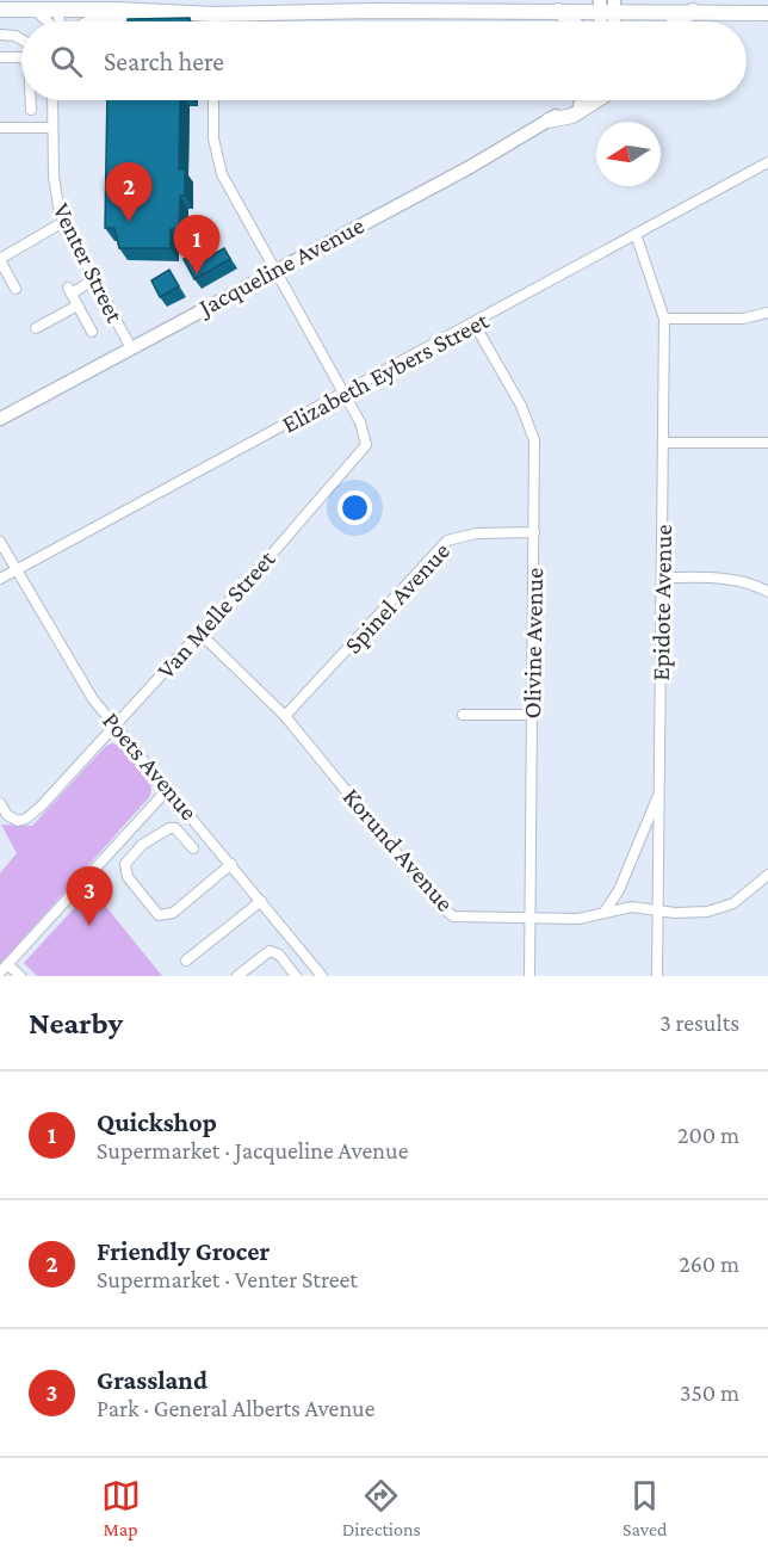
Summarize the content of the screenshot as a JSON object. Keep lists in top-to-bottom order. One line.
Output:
{"streets":{"street":["Venter Street","Jacqueline Avenue","Elizabeth Eybers Street","Spinel Avenue","Epidote Avenue","Van Melle Street","Olivine Avenue","Poets Avenue","Korund Avenue"]},"crossings":[["Venter Street","Jacqueline Avenue"],["Jacqueline Avenue","Van Melle Street"],["Elizabeth Eybers Street","Epidote Avenue"],["Elizabeth Eybers Street","Van Melle Street"],["Elizabeth Eybers Street","Olivine Avenue"],["Elizabeth Eybers Street","Poets Avenue"],["Spinel Avenue","Olivine Avenue"],["Spinel Avenue","Korund Avenue"],["Epidote Avenue","Korund Avenue"],["Van Melle Street","Poets Avenue"],["Van Melle Street","Korund Avenue"],["Olivine Avenue","Korund Avenue"]],"north":"left","page":{"search":"Search here","pins":["2","1","3"],"heading":["Nearby","3 results"],"list":[{"mark":"1","name":"Quickshop","note":"Supermarket · Jacqueline Avenue","value":"200 m"},{"mark":"2","name":"Friendly Grocer","note":"Supermarket · Venter Street","value":"260 m"},{"mark":"3","name":"Grassland","note":"Park · General Alberts Avenue","value":"350 m"}],"nav":["Map","Directions","Saved"]}}
